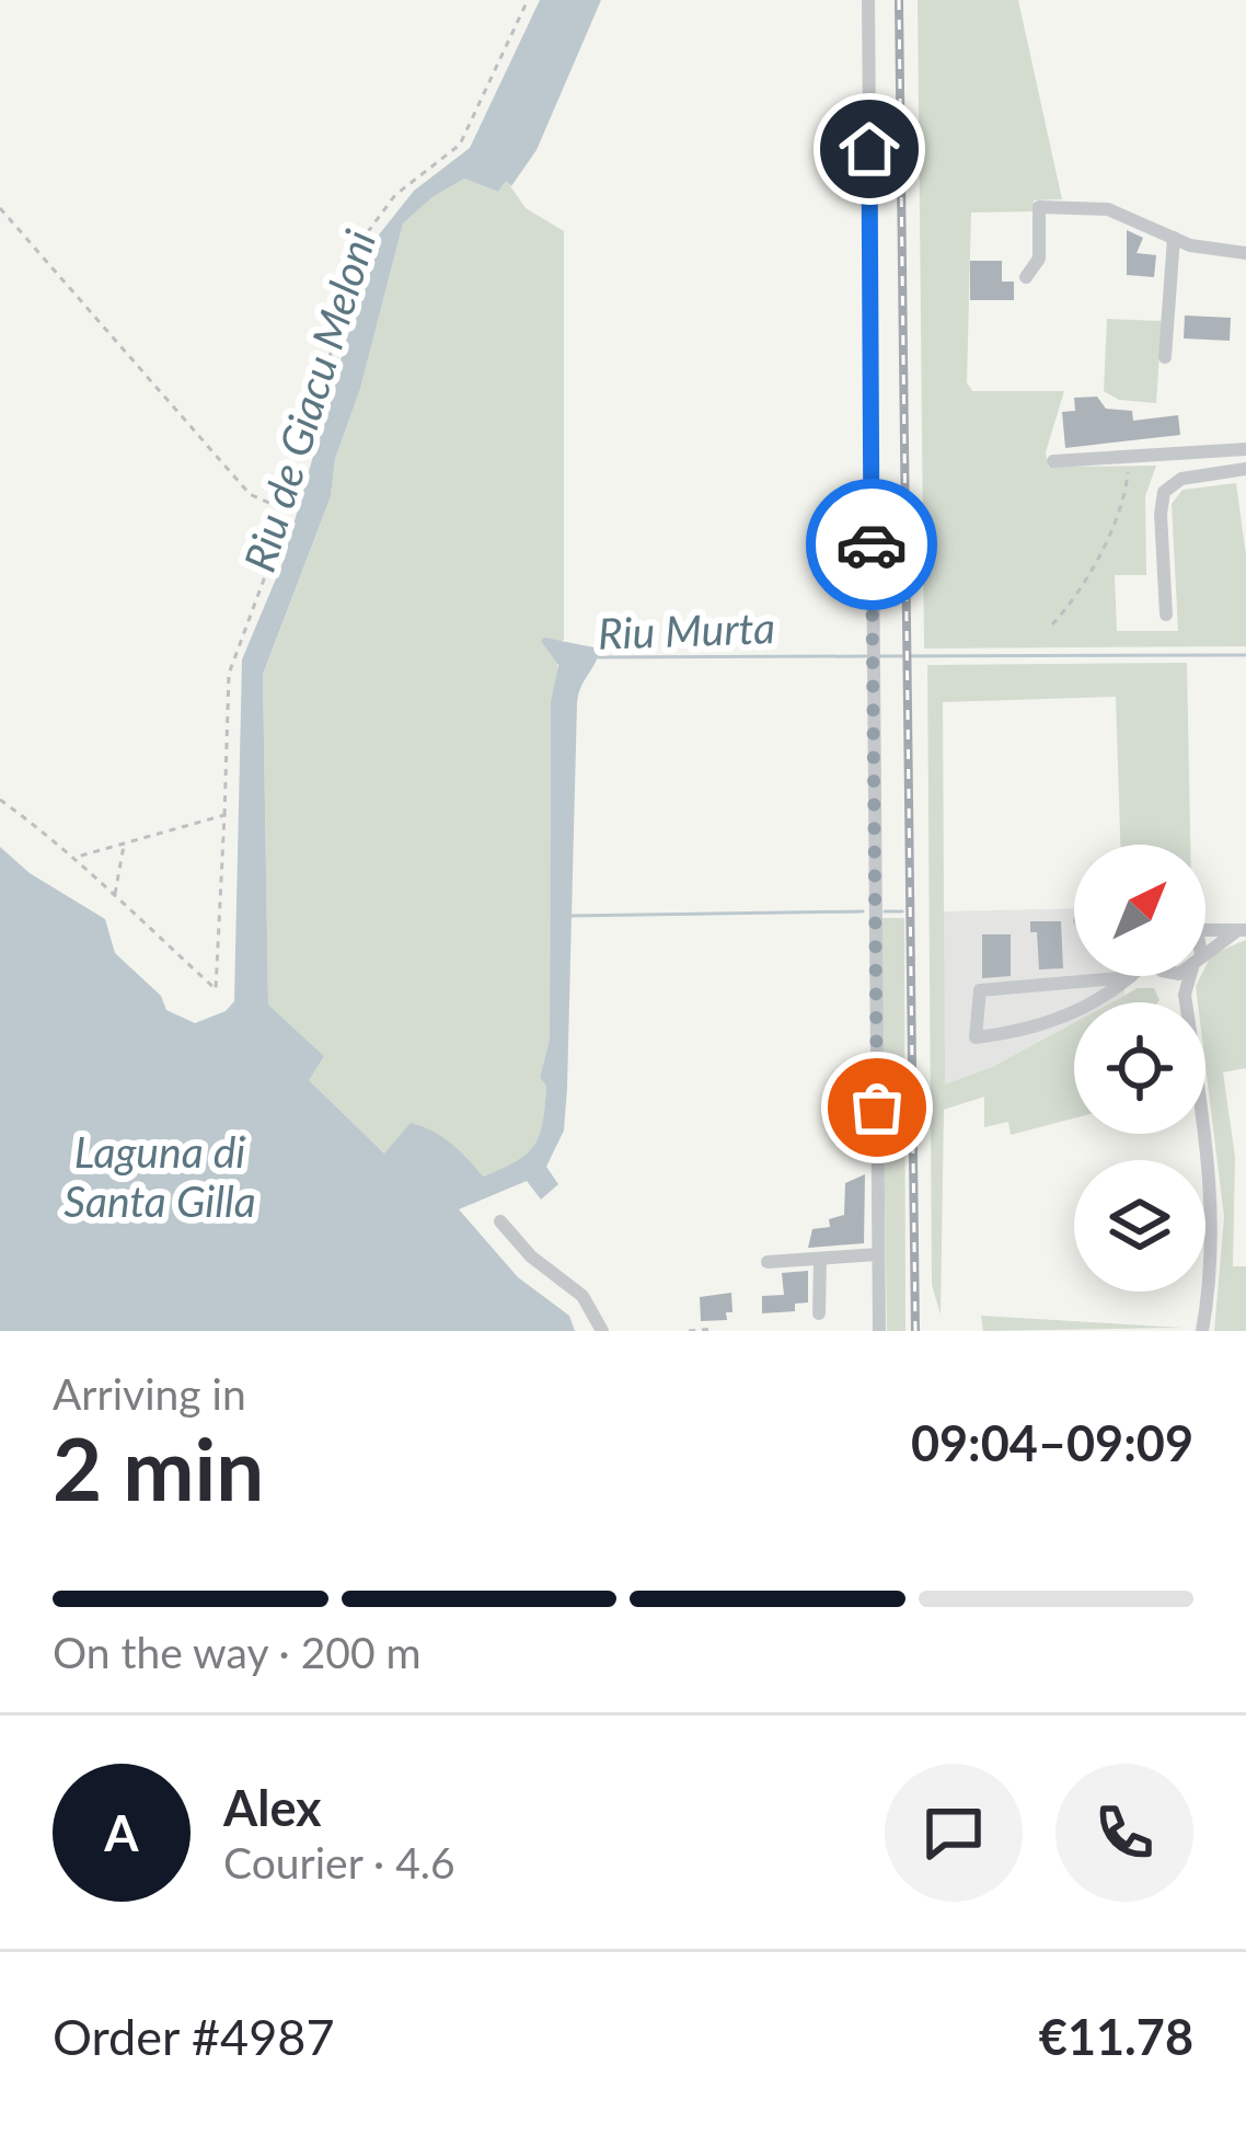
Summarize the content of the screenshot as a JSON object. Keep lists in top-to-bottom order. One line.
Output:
{"water":["Riu de Giacu Meloni","Riu Murta","Laguna di Santa Gilla"],"north":"top right","page":{"heading":["2 min","Arriving in","09:04–09:09"],"panel":["Alex","Courier · 4.6","Order #4987","€11.78"],"bar":"On the way · 200 m","round":"A"}}
